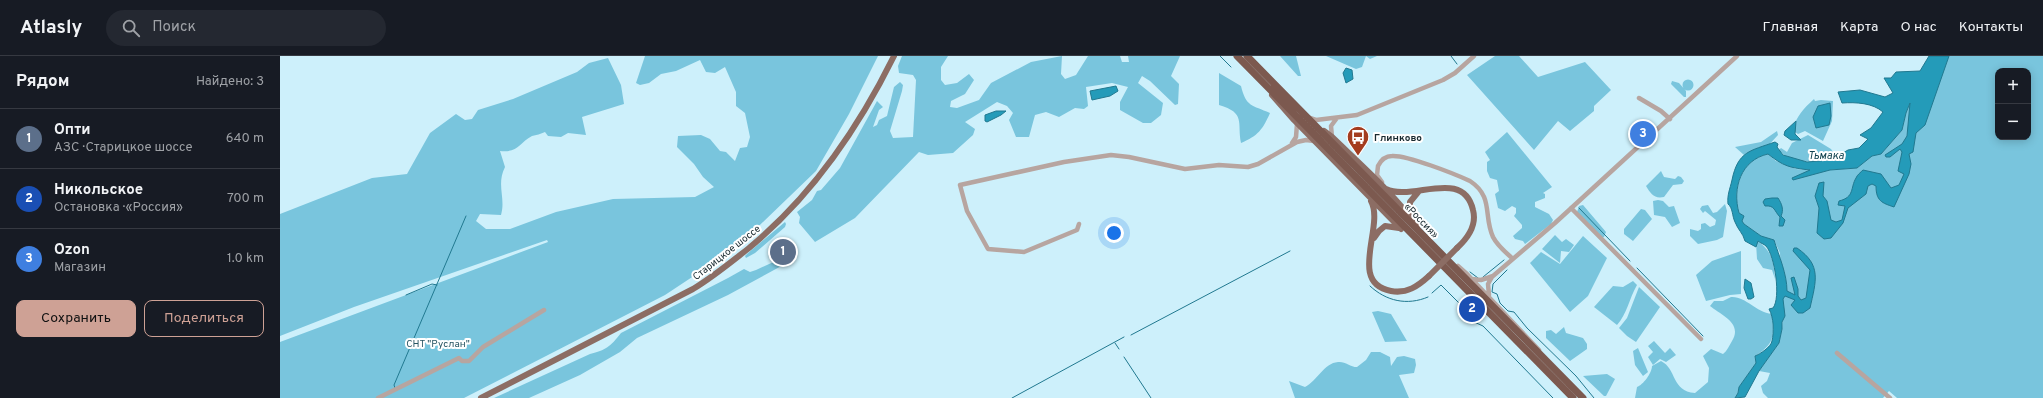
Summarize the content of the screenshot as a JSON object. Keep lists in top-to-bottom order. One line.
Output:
{"streets":{"highway":["«Россия»"],"main road":["Старицкое шоссе"]},"water":["Тьмака"],"parks":["СНТ \"Руслан\""],"places":{"bus stop":["Глинково"]},"page":{"header":"Atlasly","search":"Поиск","nav":["Главная","Карта","О нас","Контакты"],"heading":["Рядом","Найдено: 3"],"map_buttons":["+","−"],"list":[{"mark":"1","name":"Опти","note":"АЗС · Старицкое шоссе","value":"640 m"},{"mark":"2","name":"Никольское","note":"Остановка · «Россия»","value":"700 m"},{"mark":"3","name":"Ozon","note":"Магазин","value":"1.0 km"}],"pins":["3","1","2"],"buttons":["Сохранить","Поделиться"]}}
